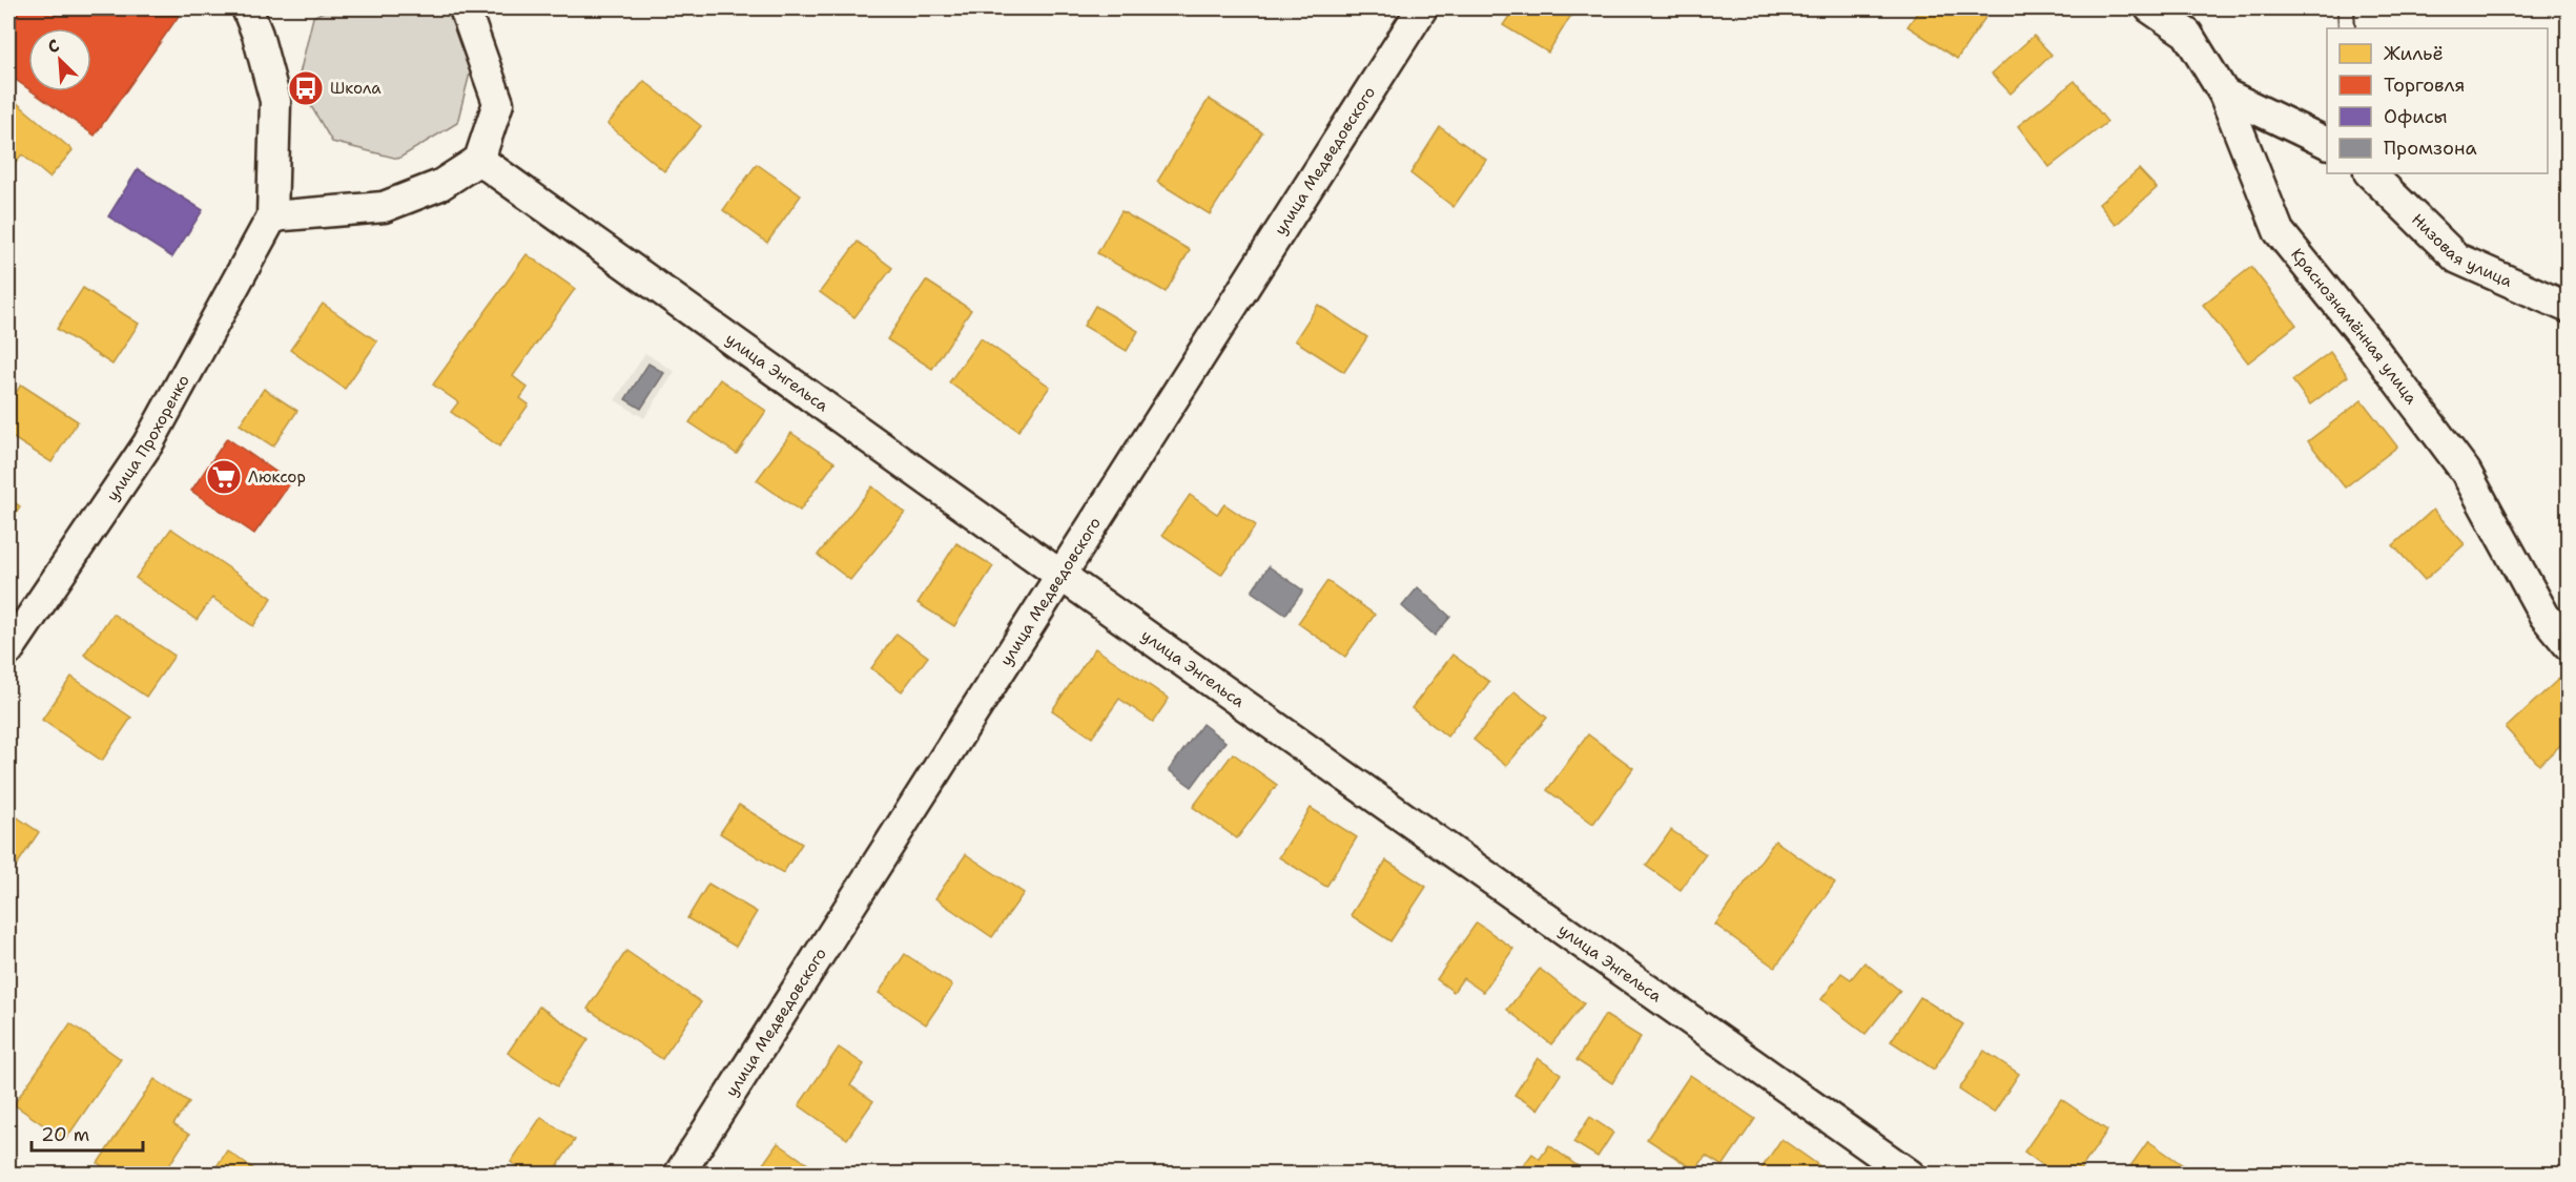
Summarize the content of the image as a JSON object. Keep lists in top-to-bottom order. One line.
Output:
{"streets":{"street":["улица Медведовского","Низовая улица","Краснознамённая улица","улица Энгельса","улица Прохоренко"]},"crossings":[["улица Медведовского","улица Энгельса"]],"places":{"bus stop":["Школа"],"supermarket":["Люксор"]},"legend":["Жильё","Торговля","Офисы","Промзона"],"scale_bar":"20 m","north":"top left"}
